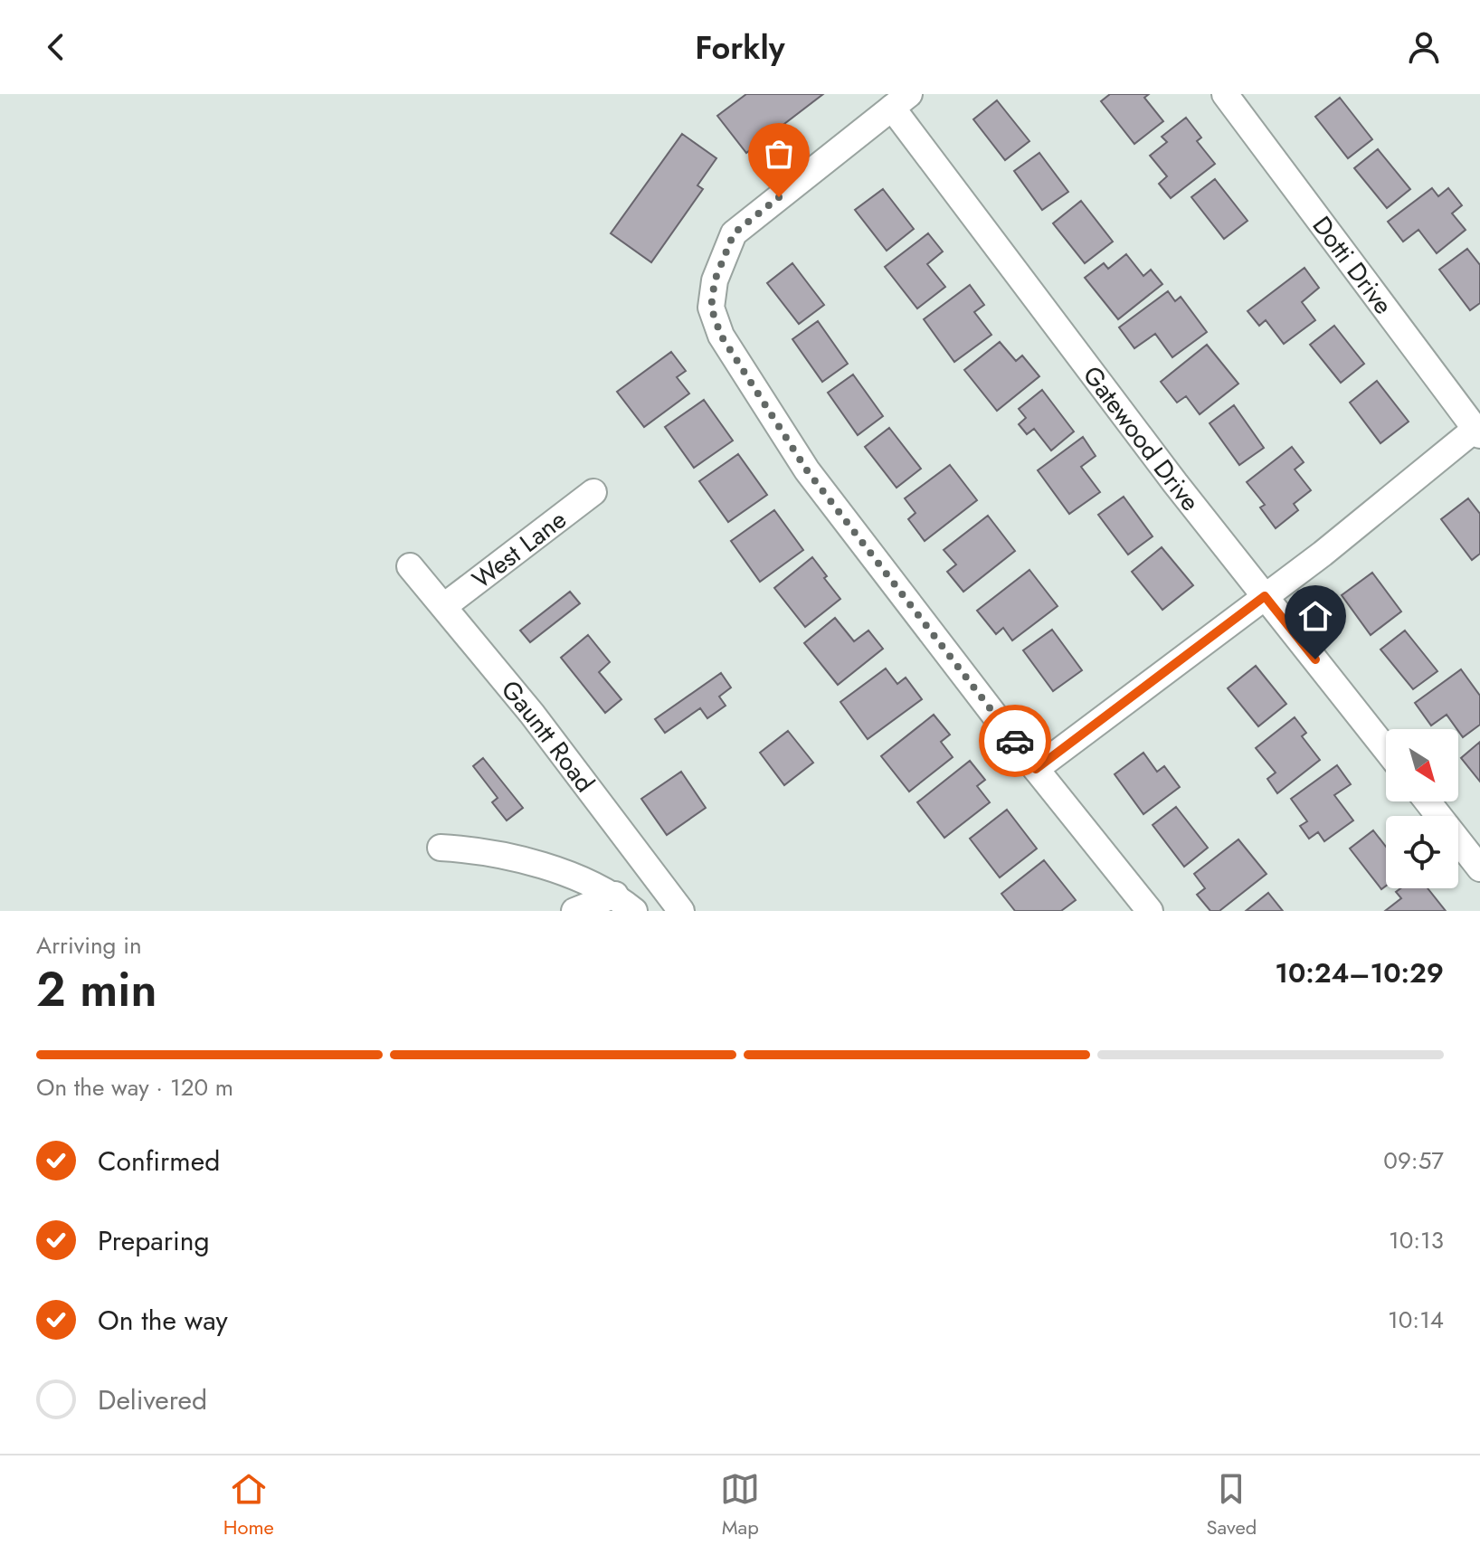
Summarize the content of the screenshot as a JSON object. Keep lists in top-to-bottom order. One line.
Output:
{"streets":{"street":["Dotti Drive","Gatewood Drive","West Lane","Gauntt Road"]},"crossings":[["West Lane","Gauntt Road"]],"north":"bottom right","page":{"header":"Forkly","heading":["2 min","Arriving in","10:24–10:29"],"bar":"On the way · 120 m","list":[["Confirmed","09:57"],["Preparing","10:13"],["On the way","10:14"],"Delivered"],"tabs":["Home","Map","Saved"]}}
